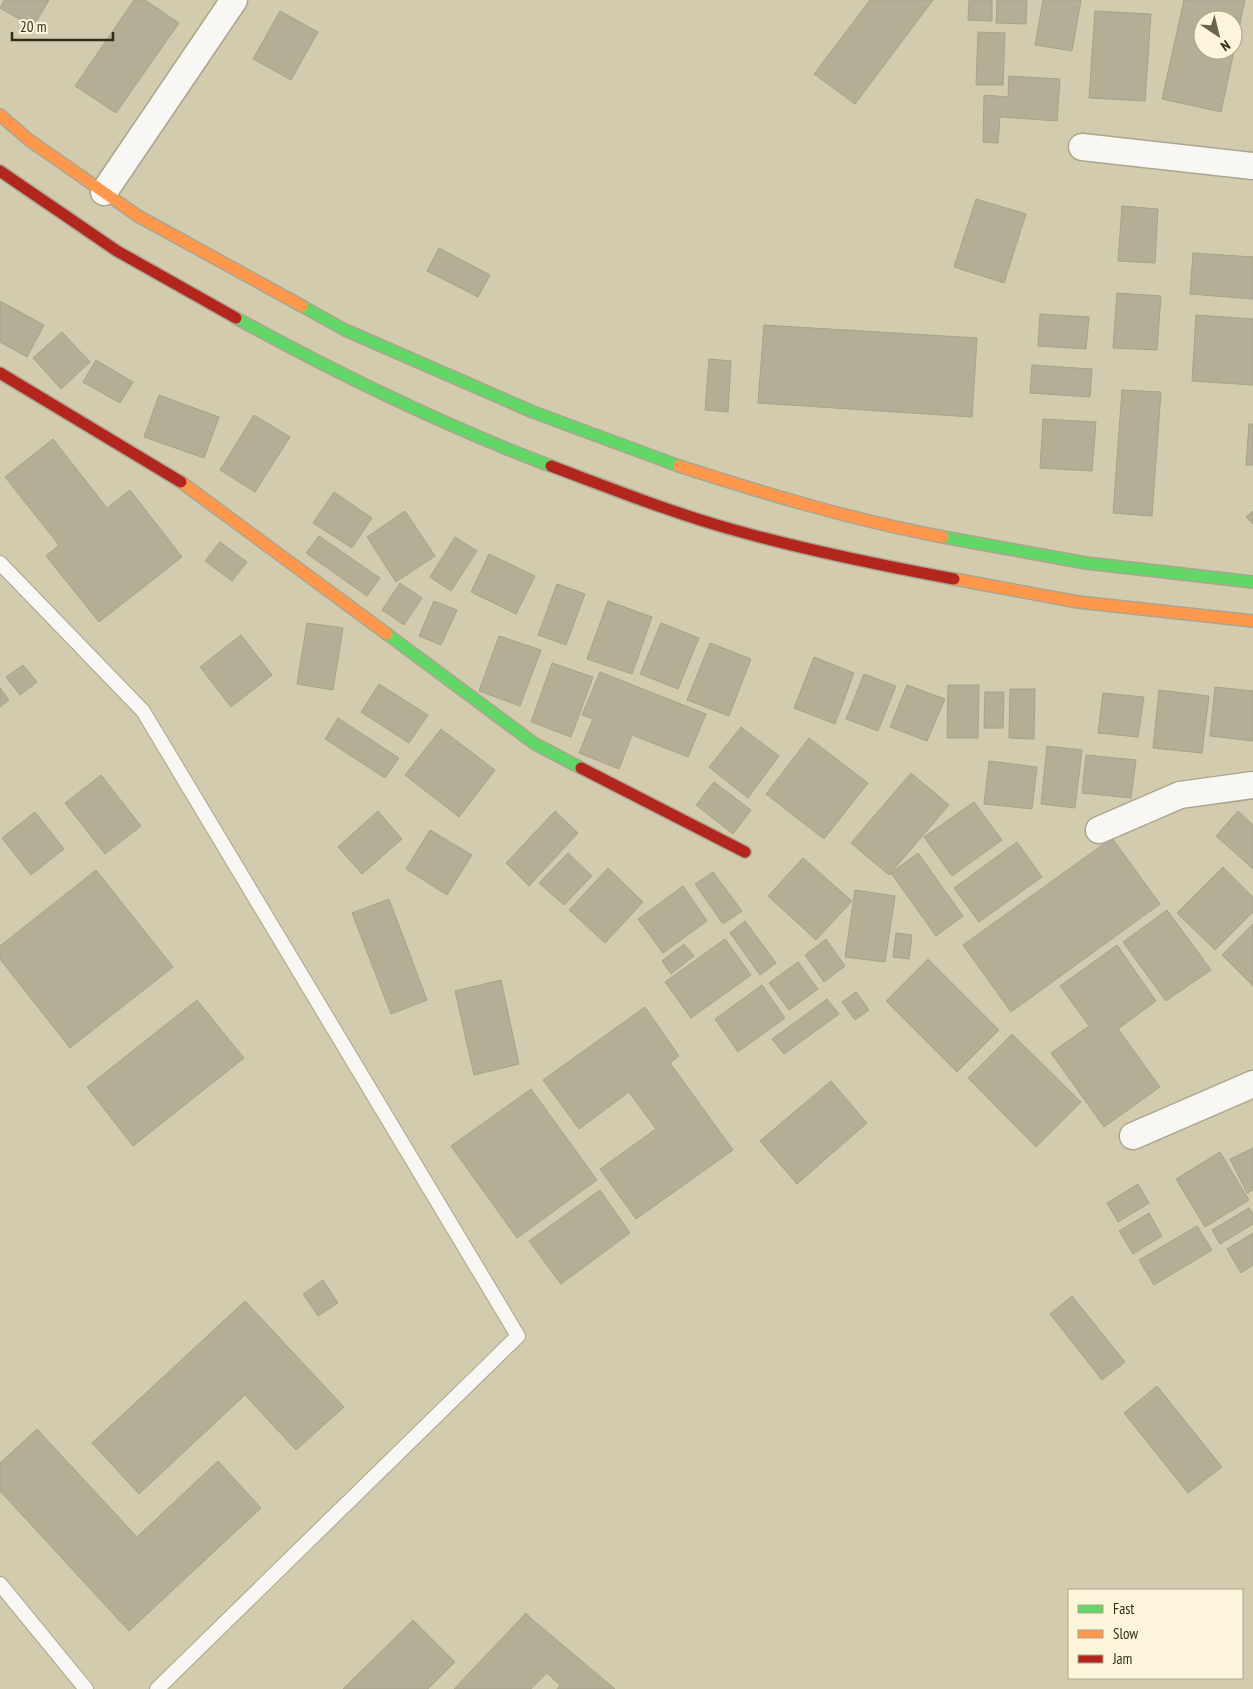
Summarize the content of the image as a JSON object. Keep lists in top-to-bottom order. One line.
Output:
{"legend":["Fast","Slow","Jam"],"scale_bar":"20 m","north":"bottom right"}
